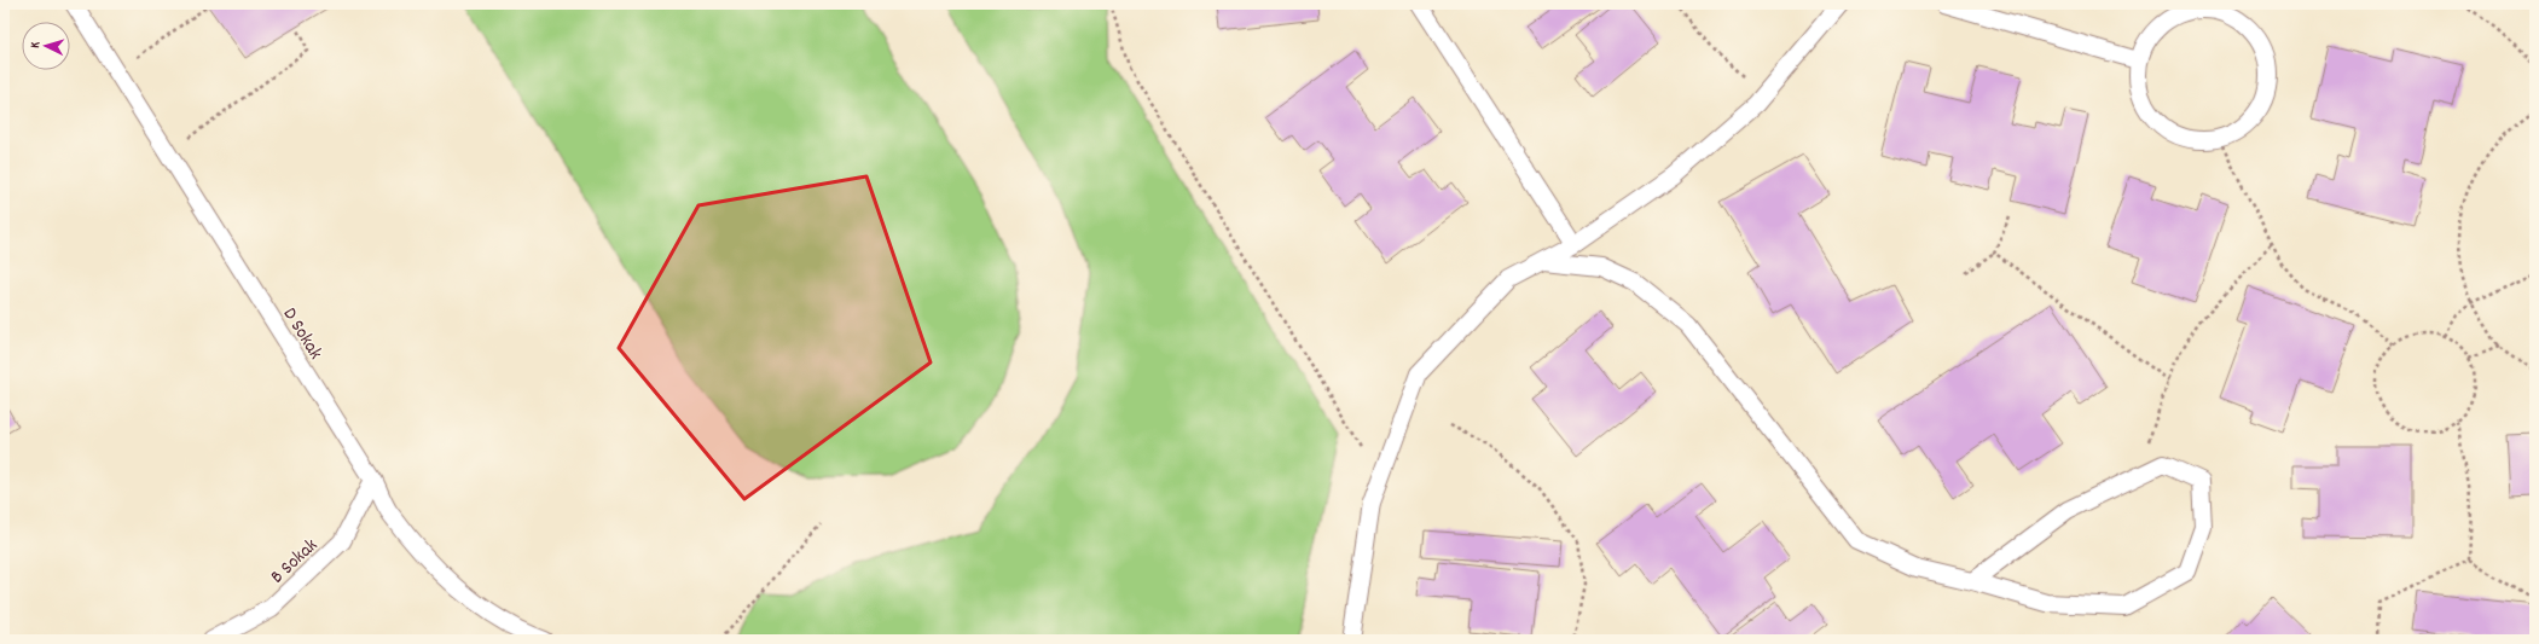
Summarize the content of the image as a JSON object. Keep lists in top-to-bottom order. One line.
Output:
{"streets":{"lane":["D Sokak","B Sokak"]},"crossings":[["D Sokak","B Sokak"]],"north":"left"}
